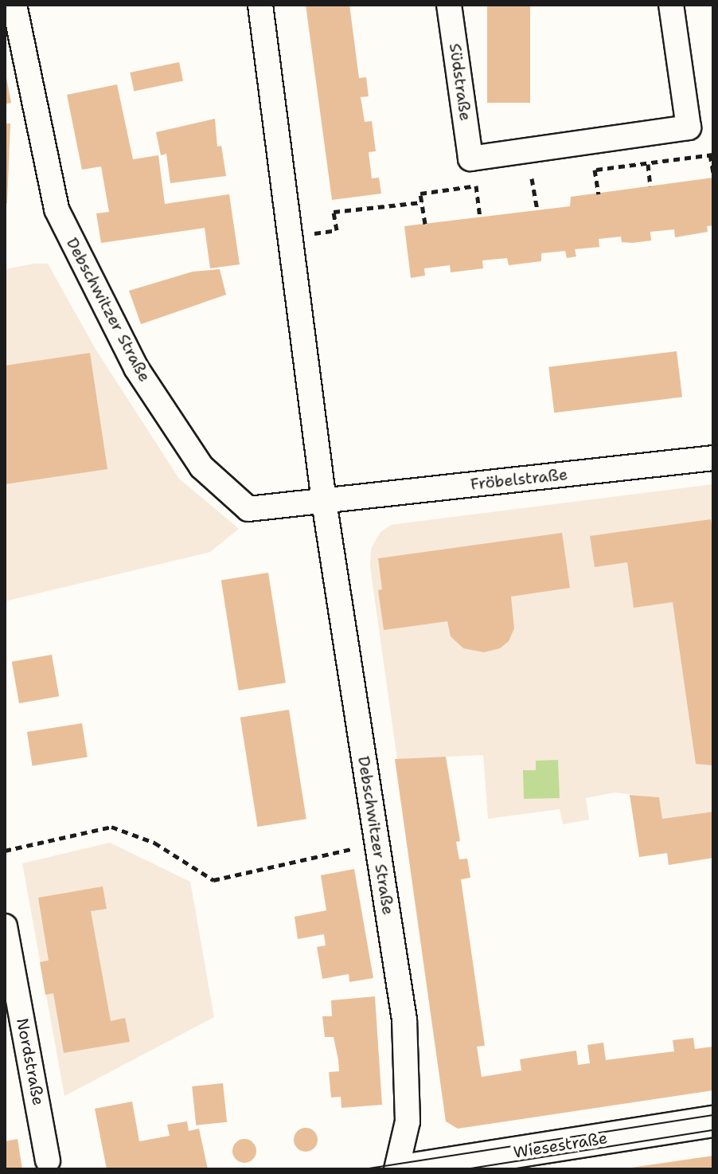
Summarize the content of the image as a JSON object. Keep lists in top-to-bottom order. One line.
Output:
{"streets":{"street":["Südstraße","Debschwitzer Straße","Fröbelstraße","Nordstraße","Wiesestraße"]},"crossings":[["Debschwitzer Straße","Fröbelstraße"]]}
